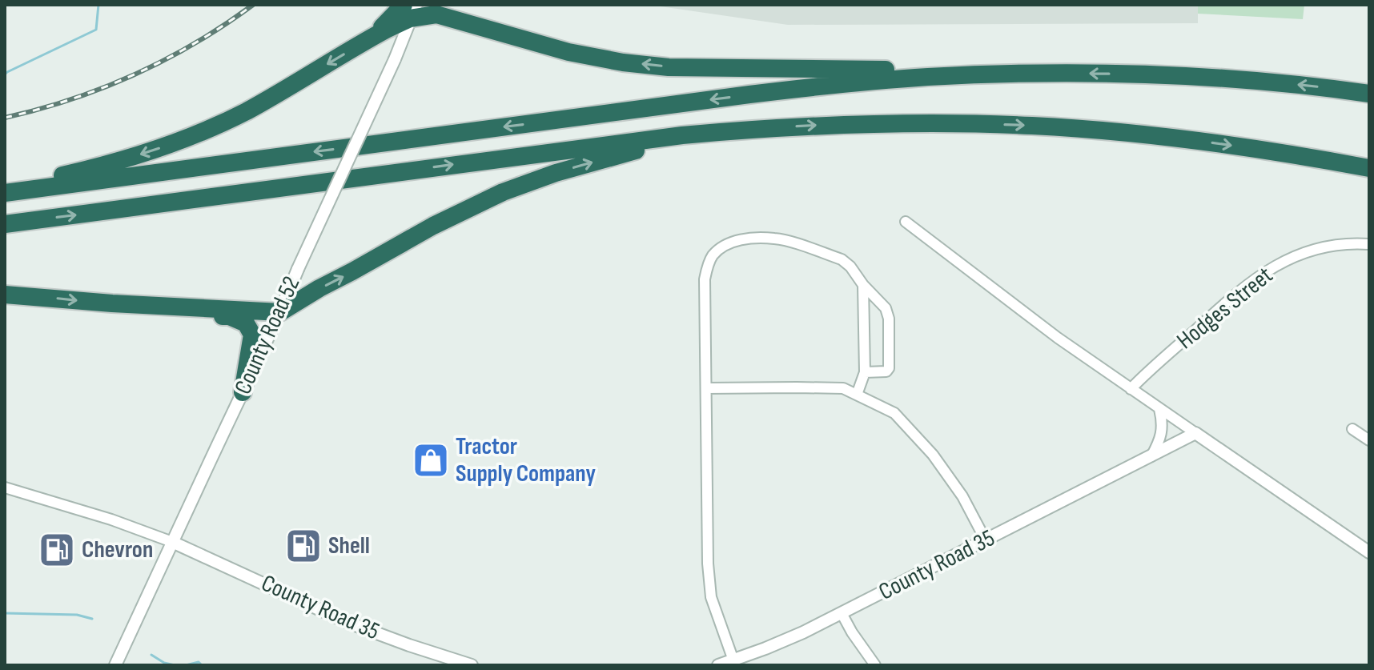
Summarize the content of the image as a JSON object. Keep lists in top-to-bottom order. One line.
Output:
{"streets":{"street":["Hodges Street","County Road 52","County Road 35"]},"crossings":[["County Road 52","County Road 35"]],"places":{"shop":["Tractor Supply Company"],"fuel station":["Shell","Chevron"]}}
